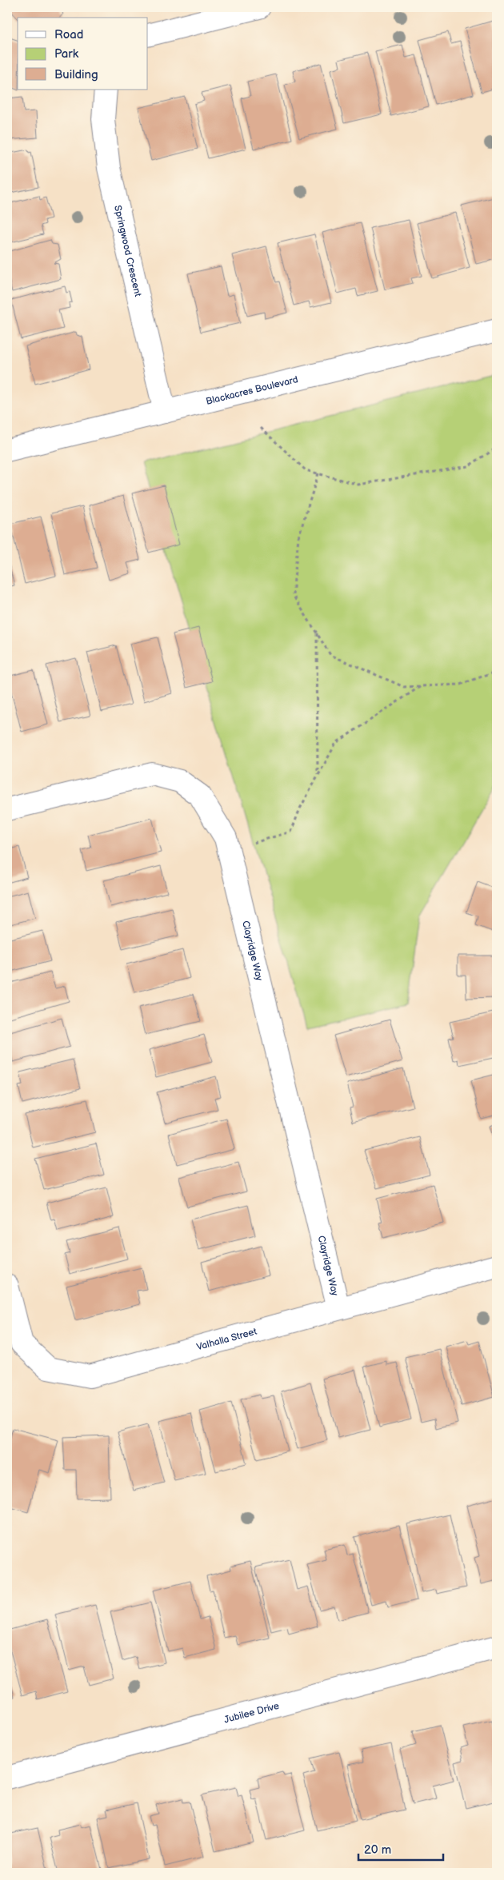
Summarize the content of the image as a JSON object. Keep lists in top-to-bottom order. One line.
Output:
{"streets":{"street":["Springwood Crescent","Blackacres Boulevard","Clayridge Way","Valhalla Street","Jubilee Drive"]},"crossings":[["Springwood Crescent","Blackacres Boulevard"],["Clayridge Way","Valhalla Street"]],"legend":["Road","Park","Building"],"scale_bar":"20 m"}
